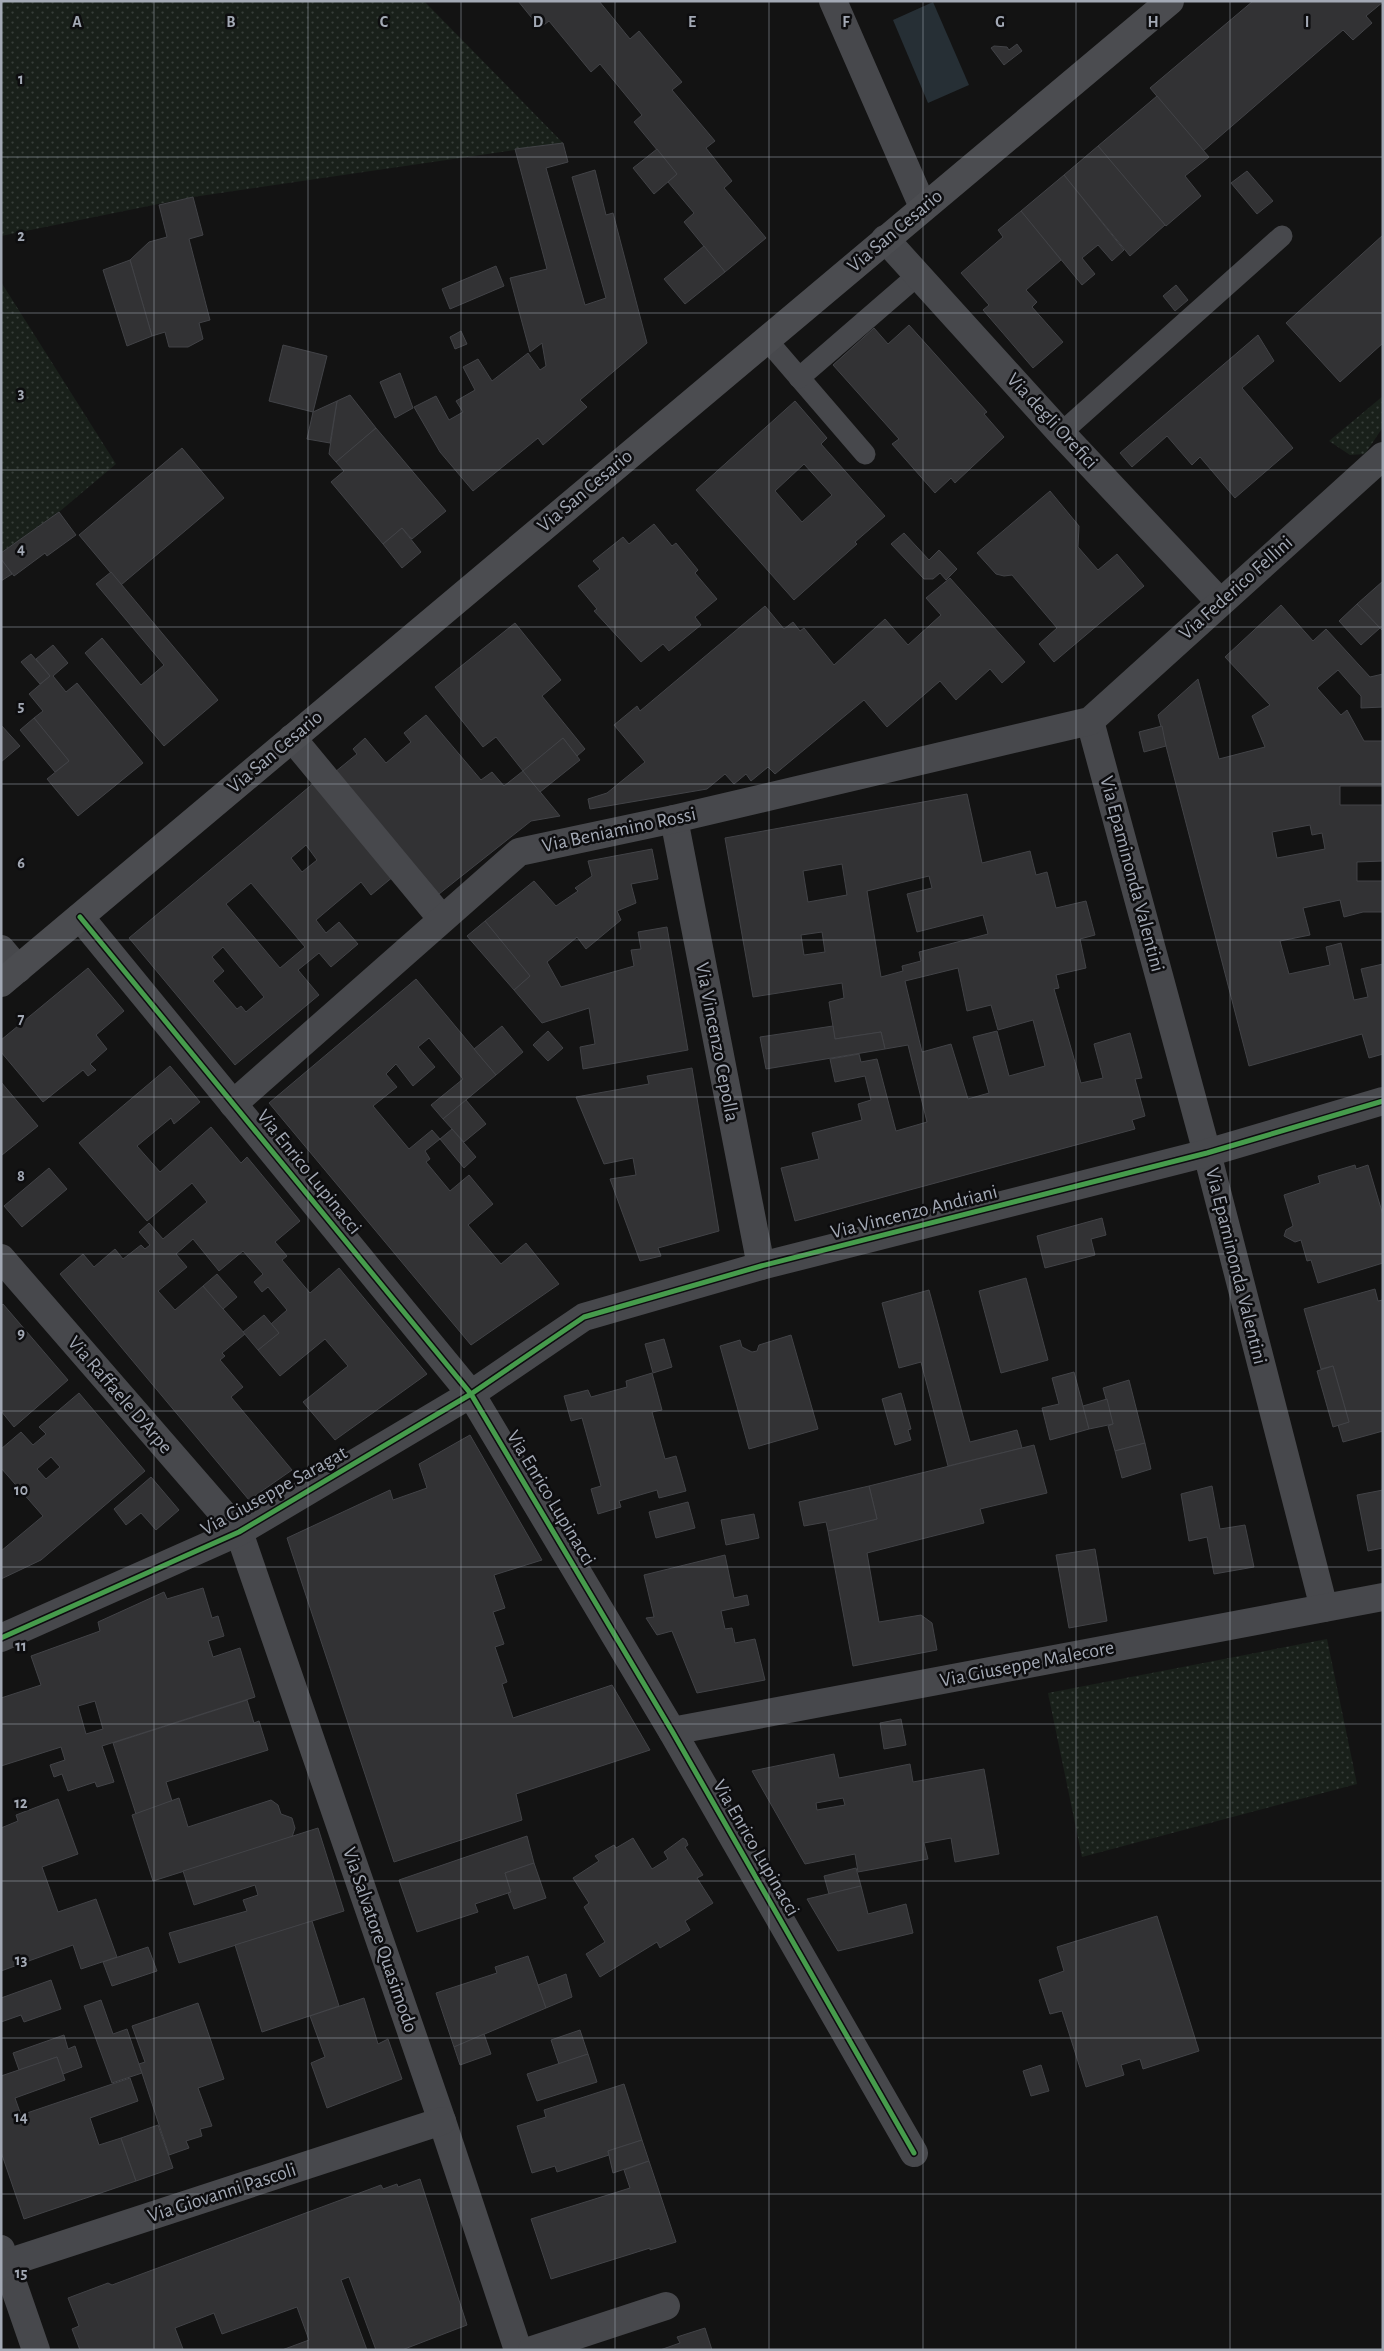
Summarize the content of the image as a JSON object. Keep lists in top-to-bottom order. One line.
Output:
{"streets":{"main road":["Via San Cesario"],"street":["Via degli Orefici","Via Federico Fellini","Via Beniamino Rossi","Via Epaminonda Valentini","Via Vincenzo Cepolla","Via Enrico Lupinacci","Via Vincenzo Andriani","Via Raffaele D'Arpe","Via Giuseppe Saragat","Via Giuseppe Malecore","Via Salvatore Quasimodo","Via Giovanni Pascoli"]},"crossings":[["Via San Cesario","Via degli Orefici"],["Via San Cesario","Via Enrico Lupinacci"],["Via degli Orefici","Via Federico Fellini"],["Via Federico Fellini","Via Beniamino Rossi"],["Via Federico Fellini","Via Epaminonda Valentini"],["Via Beniamino Rossi","Via Epaminonda Valentini"],["Via Beniamino Rossi","Via Vincenzo Cepolla"],["Via Beniamino Rossi","Via Enrico Lupinacci"],["Via Epaminonda Valentini","Via Vincenzo Andriani"],["Via Epaminonda Valentini","Via Giuseppe Malecore"],["Via Vincenzo Cepolla","Via Vincenzo Andriani"],["Via Enrico Lupinacci","Via Vincenzo Andriani"],["Via Enrico Lupinacci","Via Giuseppe Saragat"],["Via Enrico Lupinacci","Via Giuseppe Malecore"],["Via Vincenzo Andriani","Via Giuseppe Saragat"],["Via Raffaele D'Arpe","Via Giuseppe Saragat"],["Via Raffaele D'Arpe","Via Salvatore Quasimodo"],["Via Giuseppe Saragat","Via Salvatore Quasimodo"],["Via Salvatore Quasimodo","Via Giovanni Pascoli"]],"grid":{"columns":["A","B","C","D","E","F","G","H","I"],"rows":["1","2","3","4","5","6","7","8","9","10","11","12","13","14","15"]}}
